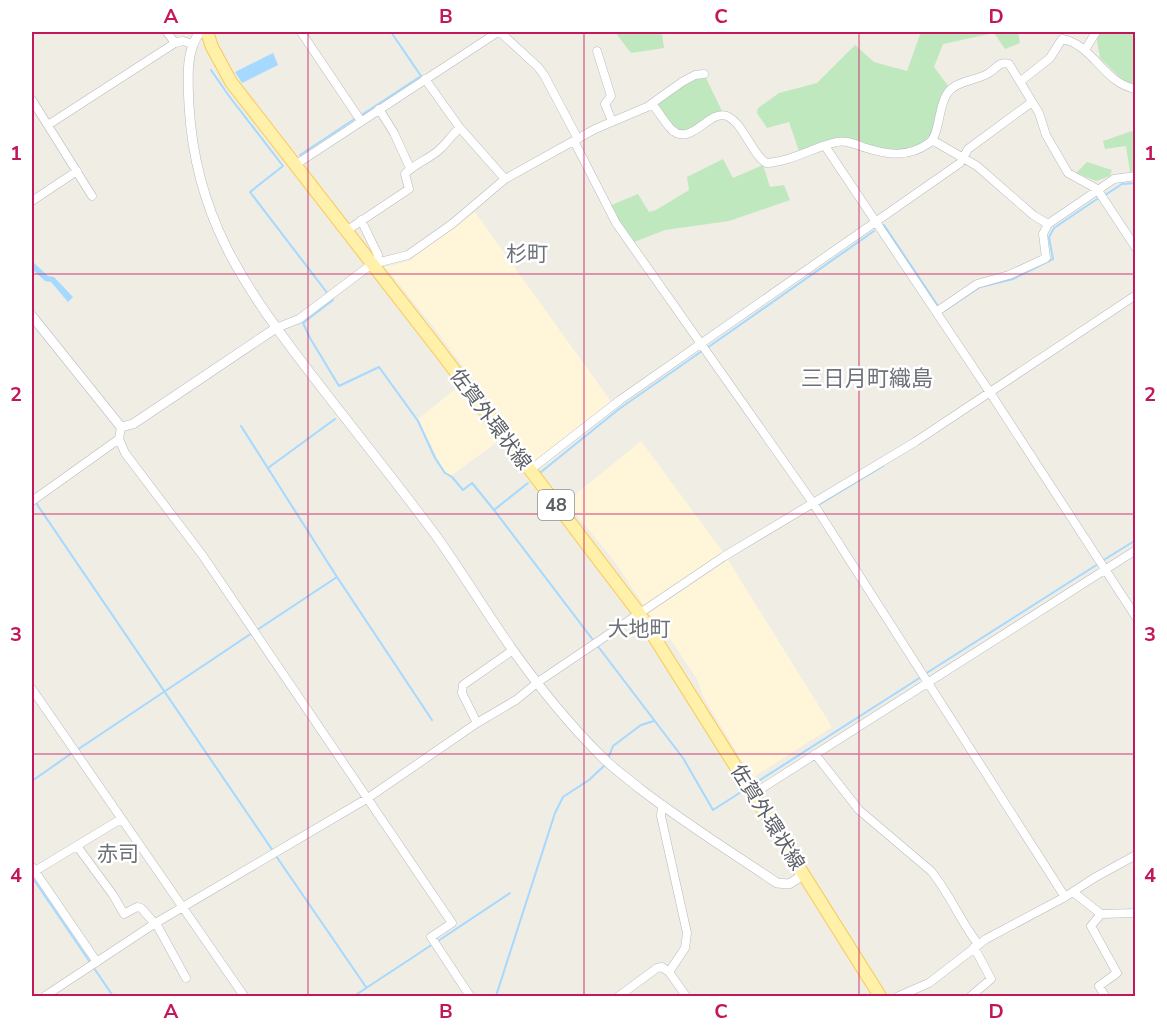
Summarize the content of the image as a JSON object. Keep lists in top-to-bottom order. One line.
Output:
{"streets":{"main road":["佐賀外環状線","48"]},"districts":["杉町","三日月町織島","大地町","赤司"],"grid":{"columns":["A","B","C","D"],"rows":["1","2","3","4"]}}
